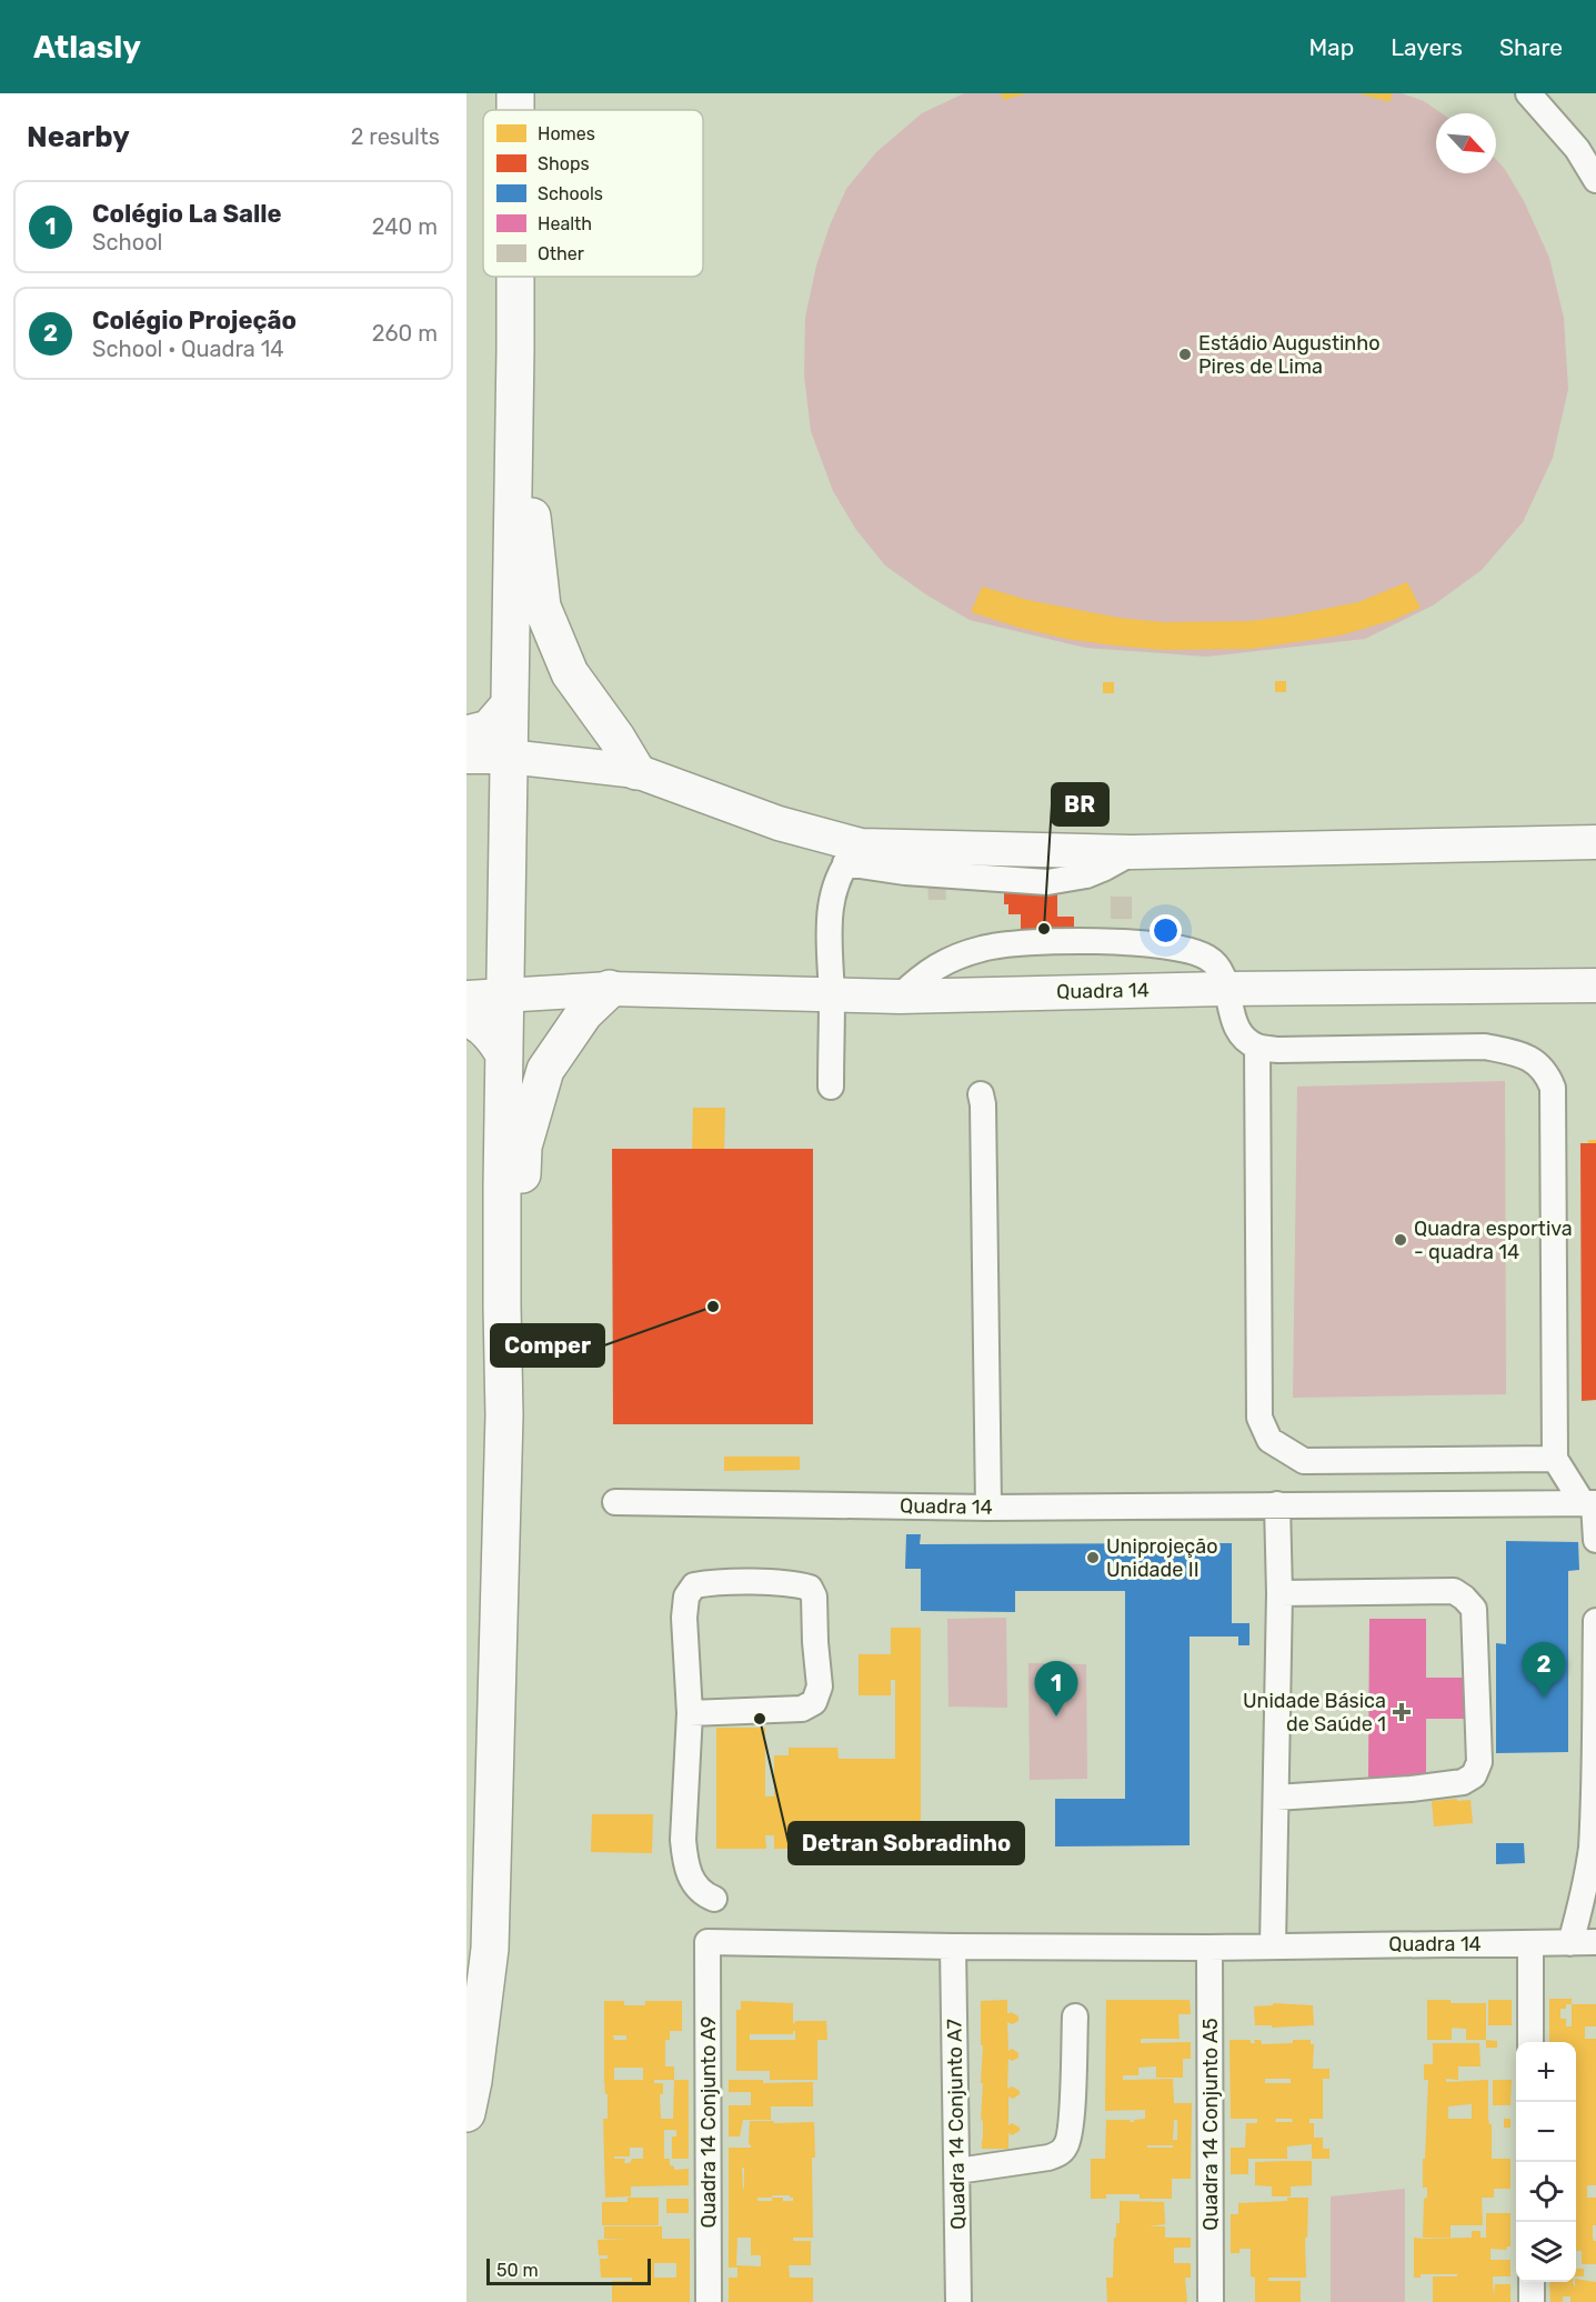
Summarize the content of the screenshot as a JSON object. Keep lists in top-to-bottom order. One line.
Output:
{"streets":{"main road":["Quadra 14"],"street":["Quadra 14 Conjunto A9","Quadra 14 Conjunto A7","Quadra 14 Conjunto A5"]},"crossings":[["Quadra 14","Quadra 14 Conjunto A9"],["Quadra 14","Quadra 14 Conjunto A7"],["Quadra 14","Quadra 14 Conjunto A5"]],"places":{"other":["Estádio Augustinho Pires de Lima","BR","Quadra esportiva - quadra 14","Comper","Uniprojeção Unidade II","Detran Sobradinho"],"health":["Unidade Básica de Saúde 1"]},"legend":["Homes","Shops","Schools","Health","Other"],"scale_bar":"50 m","north":"bottom right","page":{"header":"Atlasly","nav":["Map","Layers","Share"],"heading":["Nearby","2 results"],"list":[{"mark":"1","name":"Colégio La Salle","note":"School","value":"240 m"},{"mark":"2","name":"Colégio Projeção","note":"School · Quadra 14","value":"260 m"}],"pins":["2","1"],"map_buttons":["+","−"],"scale":"50 m"}}
